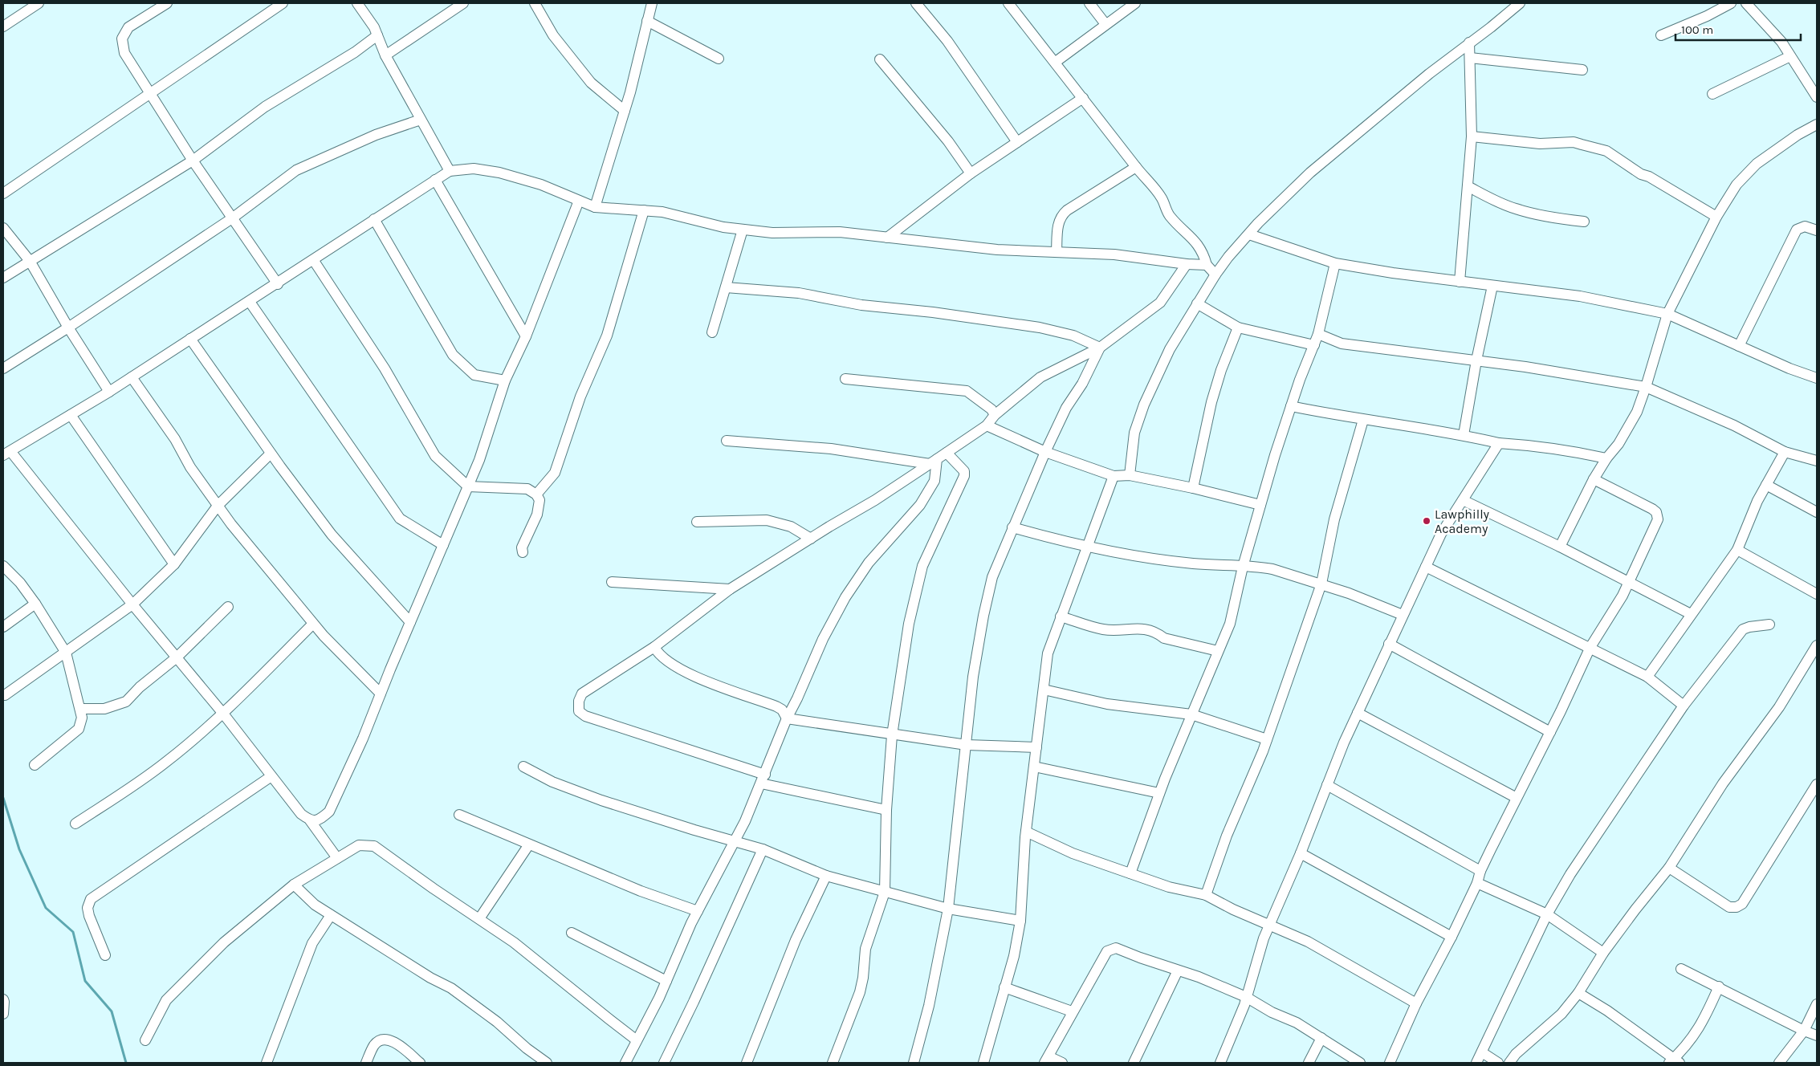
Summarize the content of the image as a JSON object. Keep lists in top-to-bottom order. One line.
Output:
{"places":["Lawphilly Academy"],"scale_bar":"100 m"}
